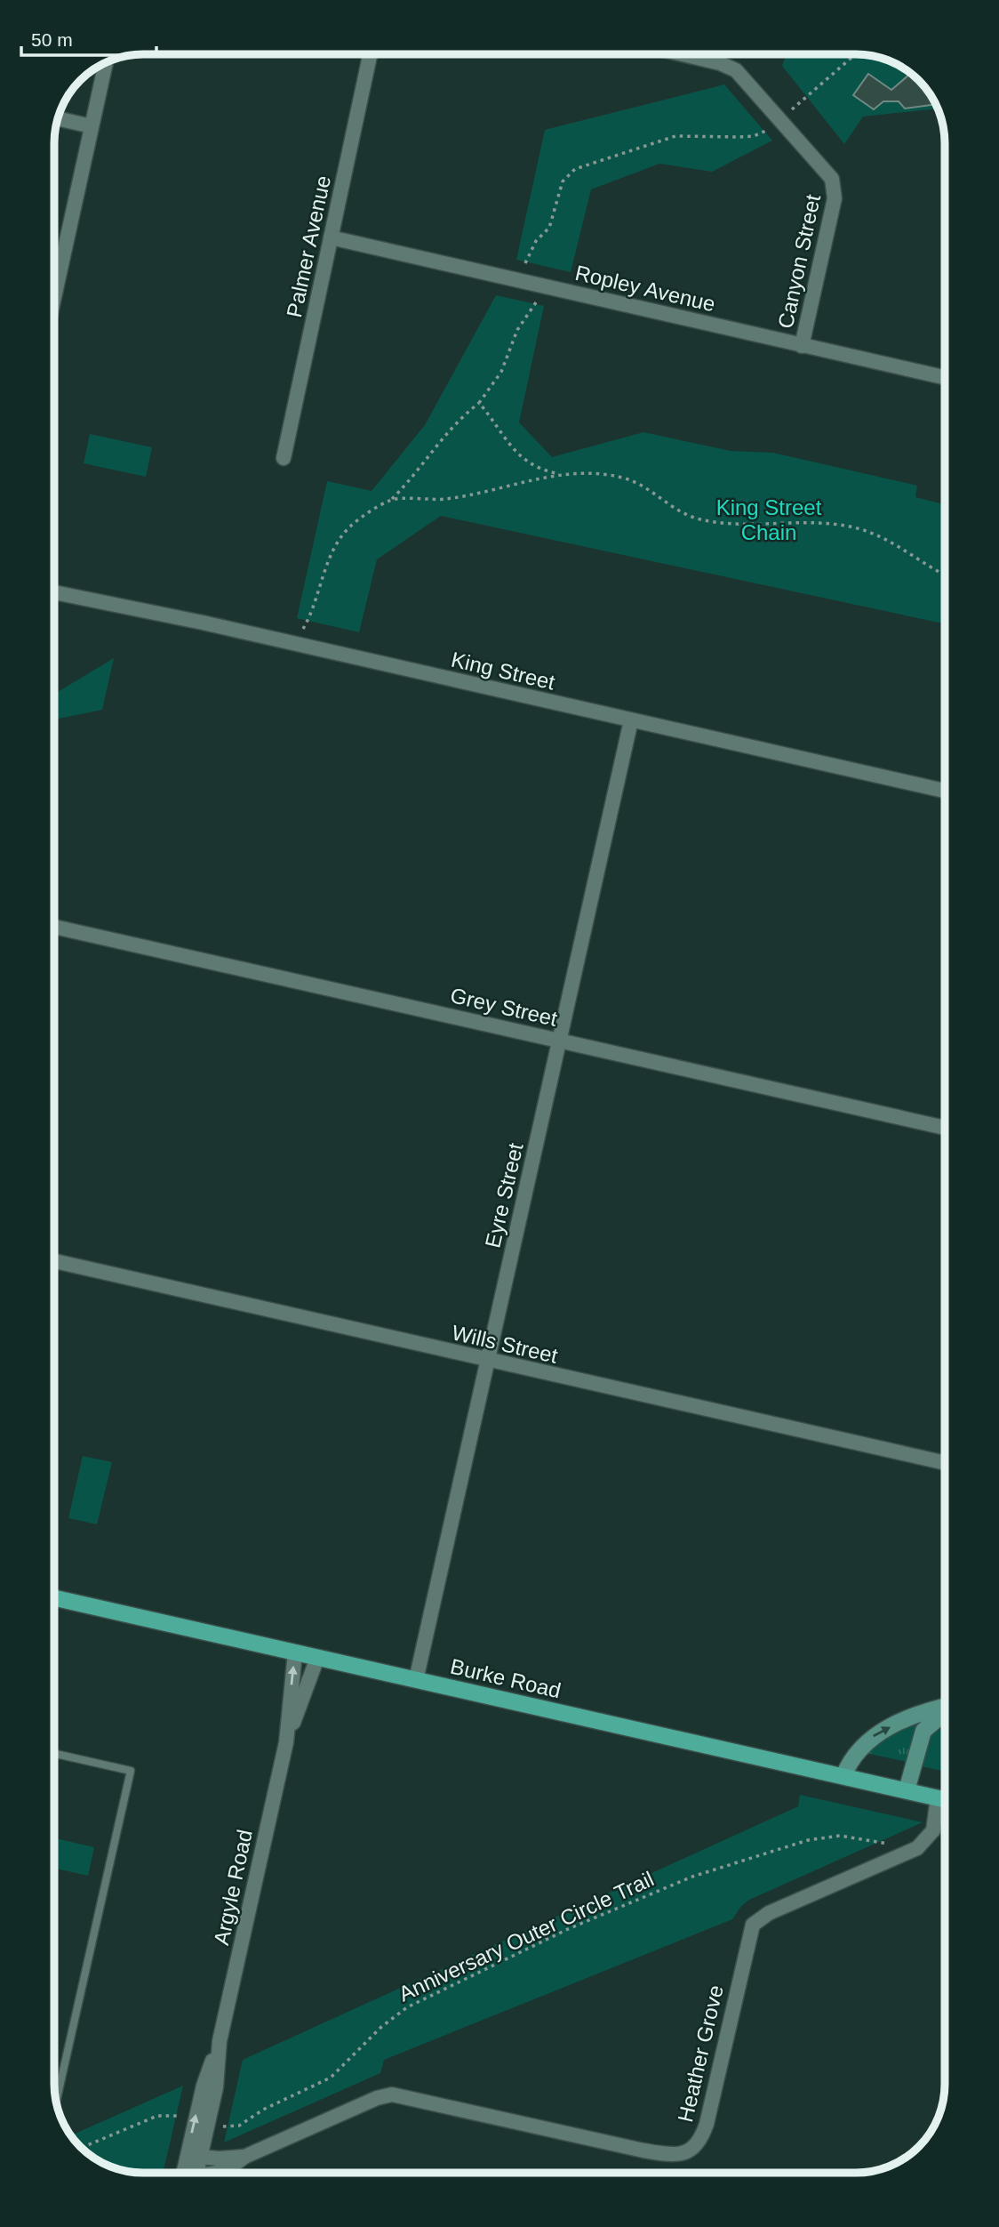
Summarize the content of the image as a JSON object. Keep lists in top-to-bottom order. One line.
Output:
{"streets":{"main road":["Burke Road"],"street":["Palmer Avenue","Canyon Street","Ropley Avenue","King Street","Grey Street","Eyre Street","Wills Street","Argyle Road","Heather Grove"],"path":["Anniversary Outer Circle Trail"]},"crossings":[["Palmer Avenue","Ropley Avenue"],["Canyon Street","Ropley Avenue"],["King Street","Eyre Street"],["Grey Street","Eyre Street"],["Eyre Street","Wills Street"],["Eyre Street","Burke Road"],["Burke Road","Argyle Road"],["Burke Road","Heather Grove"],["Argyle Road","Anniversary Outer Circle Trail"],["Argyle Road","Heather Grove"],["Anniversary Outer Circle Trail","Heather Grove"]],"parks":["King Street Chain"],"scale_bar":"50 m"}
